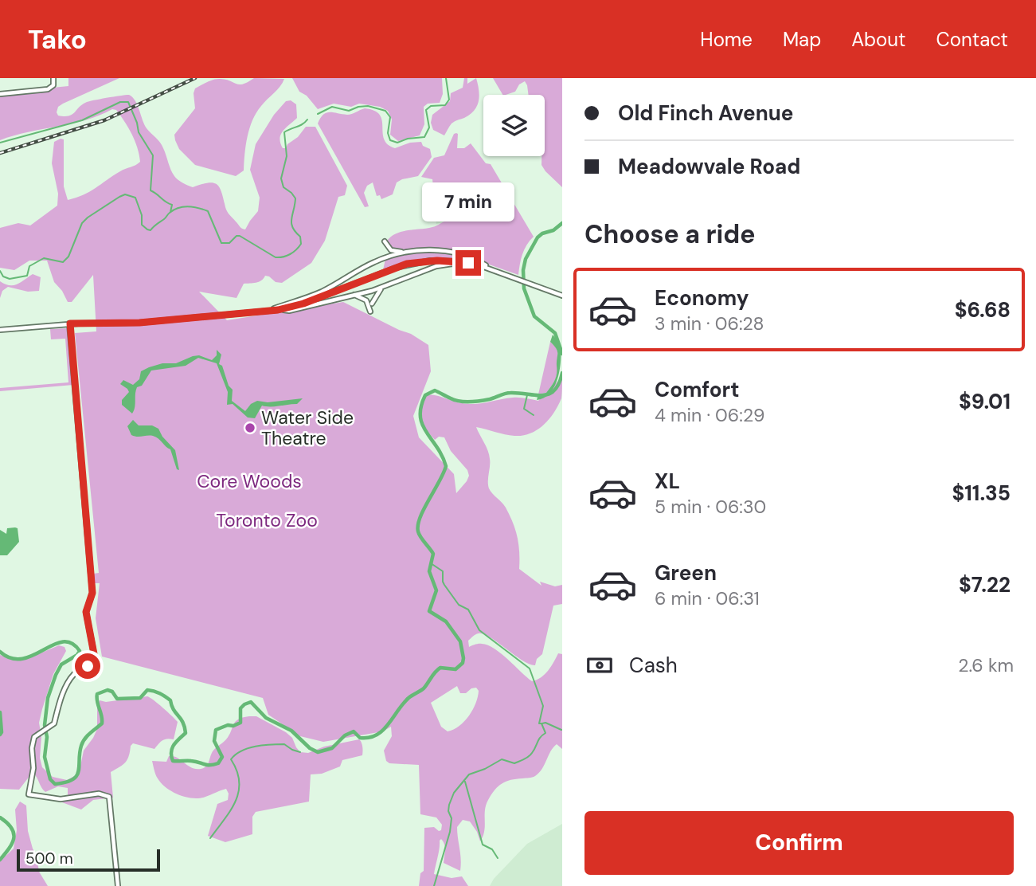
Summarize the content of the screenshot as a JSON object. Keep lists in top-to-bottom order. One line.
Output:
{"parks":["Core Woods","Toronto Zoo"],"places":["Water Side Theatre"],"scale_bar":"500 m","page":{"header":"Tako","nav":["Home","Map","About","Contact"],"banner":["Old Finch Avenue","Meadowvale Road"],"bubble":"7 min","heading":"Choose a ride","list":[{"name":"Economy","note":"3 min · 06:28","value":"$6.68"},{"name":"Comfort","note":"4 min · 06:29","value":"$9.01"},{"name":"XL","note":"5 min · 06:30","value":"$11.35"},{"name":"Green","note":"6 min · 06:31","value":"$7.22"}],"pay":["Cash","2.6 km"],"buttons":"Confirm","scale":"500 m"}}
